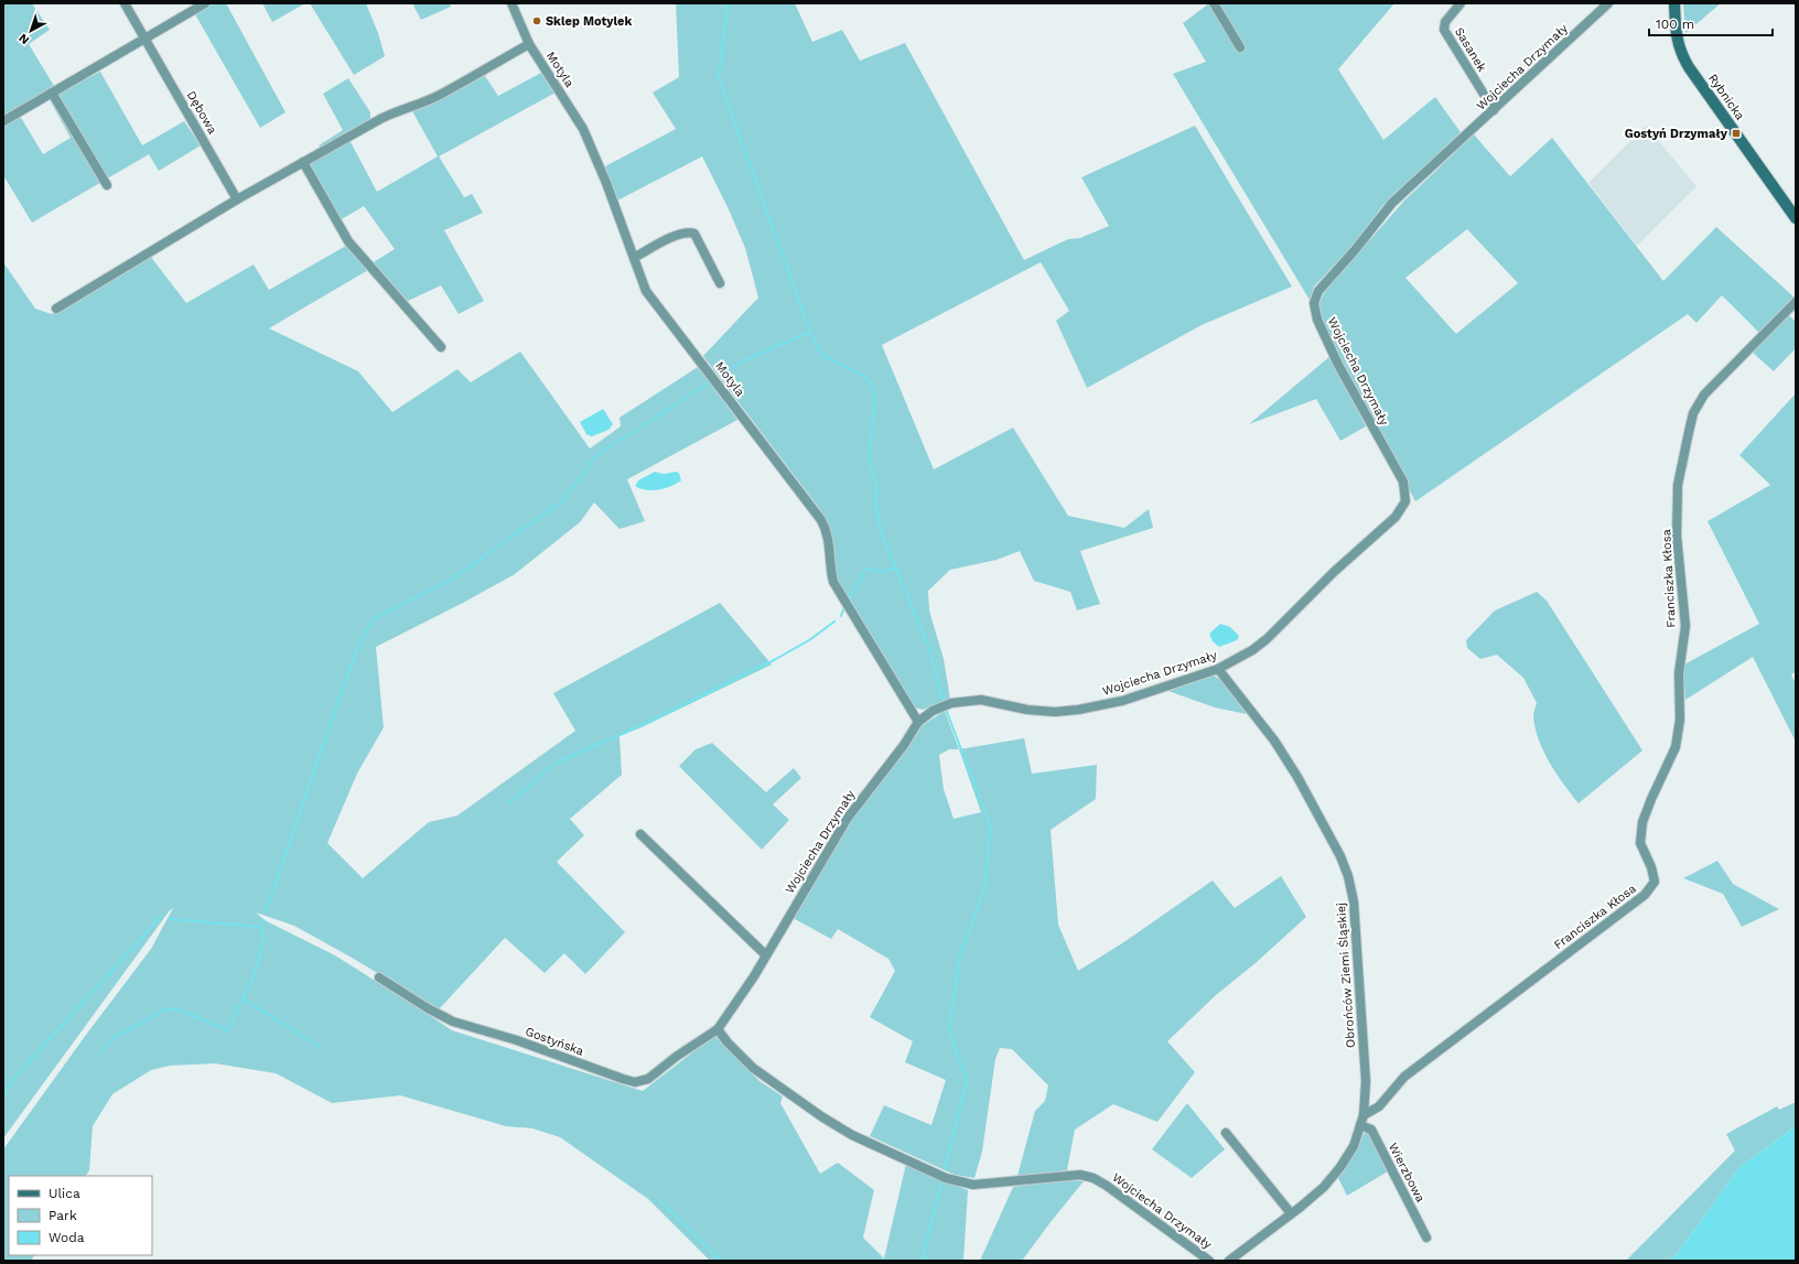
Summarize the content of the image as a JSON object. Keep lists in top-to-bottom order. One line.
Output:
{"streets":{"street":["Sasanek","Wojciecha Drzymały","Motyla","Rybnicka","Dębowa","Franciszka Kłosa","Obrońców Ziemi Śląskiej","Gostyńska","Wierzbowa"]},"crossings":[["Sasanek","Wojciecha Drzymały"],["Wojciecha Drzymały","Motyla"],["Wojciecha Drzymały","Obrońców Ziemi Śląskiej"],["Wojciecha Drzymały","Gostyńska"],["Franciszka Kłosa","Obrońców Ziemi Śląskiej"],["Obrońców Ziemi Śląskiej","Wierzbowa"]],"places":{"other":["Sklep Motylek"],"transit":["Gostyń Drzymały"]},"legend":["Ulica","Park","Woda"],"scale_bar":"100 m","north":"bottom left"}
